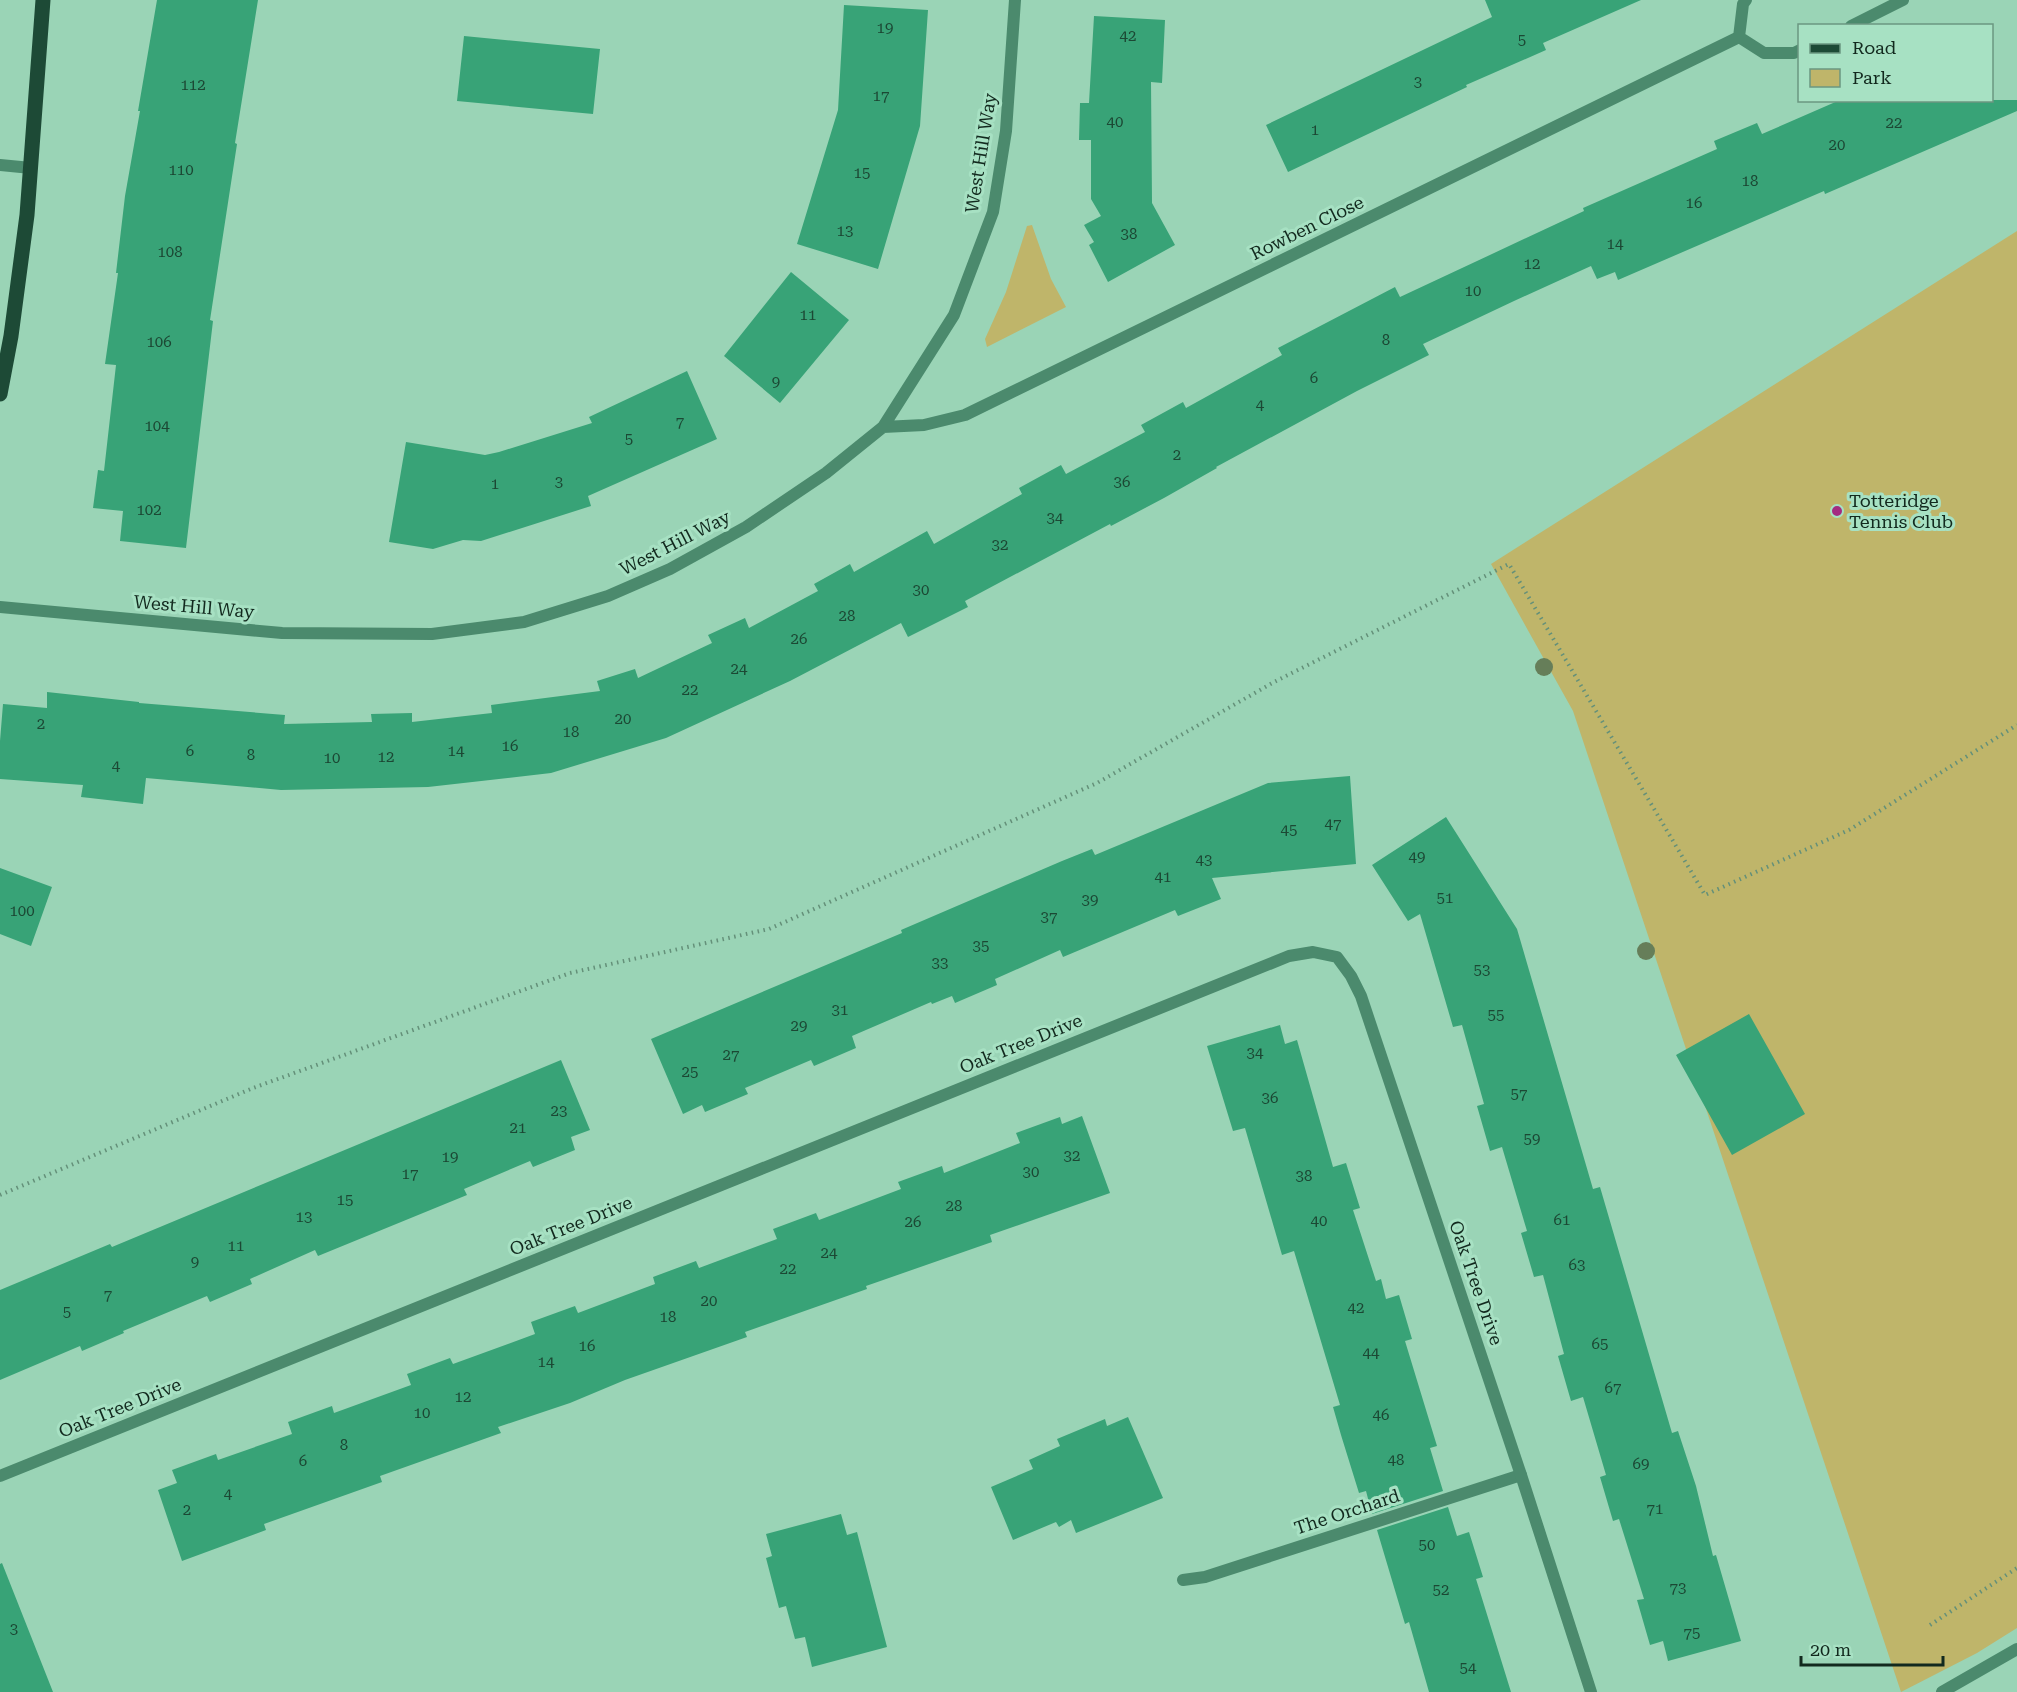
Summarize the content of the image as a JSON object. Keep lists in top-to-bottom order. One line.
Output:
{"streets":{"street":["West Hill Way","Rowben Close","Oak Tree Drive","The Orchard"]},"crossings":[["West Hill Way","Rowben Close"],["Oak Tree Drive","The Orchard"]],"places":["Totteridge Tennis Club"],"house_numbers":["19","42","5","3","112","17","40","22","1","20","110","15","18","16","13","38","14","108","12","10","11","8","106","6","9","4","7","104","5","2","3","36","1","102","34","32","30","28","26","24","22","20","2","18","16","6","14","8","12","10","4","47","45","49","43","41","51","39","100","37","35","33","53","31","55","29","34","27","25","57","36","23","21","59","32","19","30","17","38","15","28","13","61","40","26","11","24","9","63","22","7","20","42","5","18","65","16","44","14","67","12","10","46","8","48","6","69","4","71","2","50","73","52","3","75","54"],"legend":["Road","Park"],"scale_bar":"20 m"}
